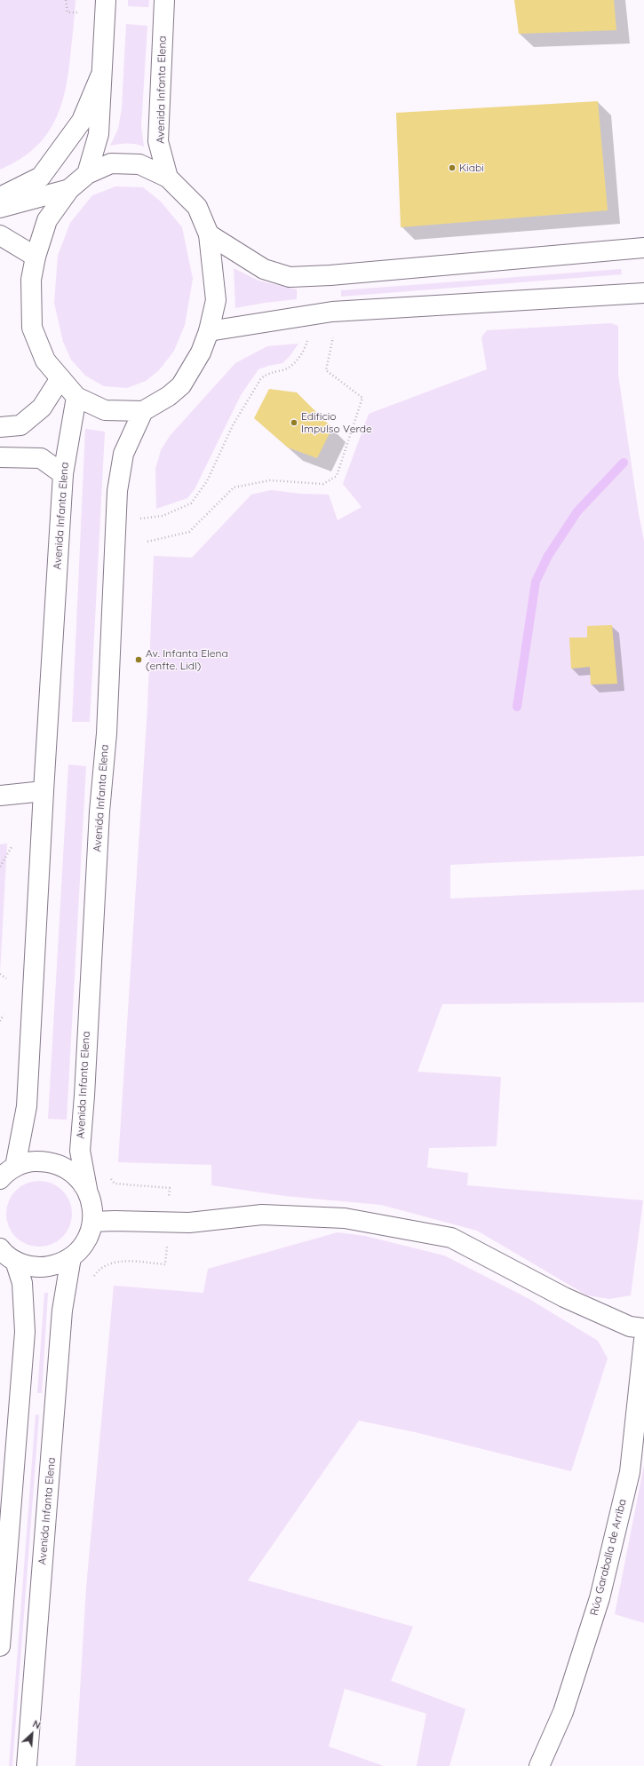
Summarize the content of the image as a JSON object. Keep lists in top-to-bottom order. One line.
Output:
{"streets":{"street":["Avenida Infanta Elena","Rúa Garaballa de Arriba"]},"places":["Kiabi","Edificio Impulso Verde","Av. Infanta Elena (enfte. Lidl)"],"north":"top right"}
